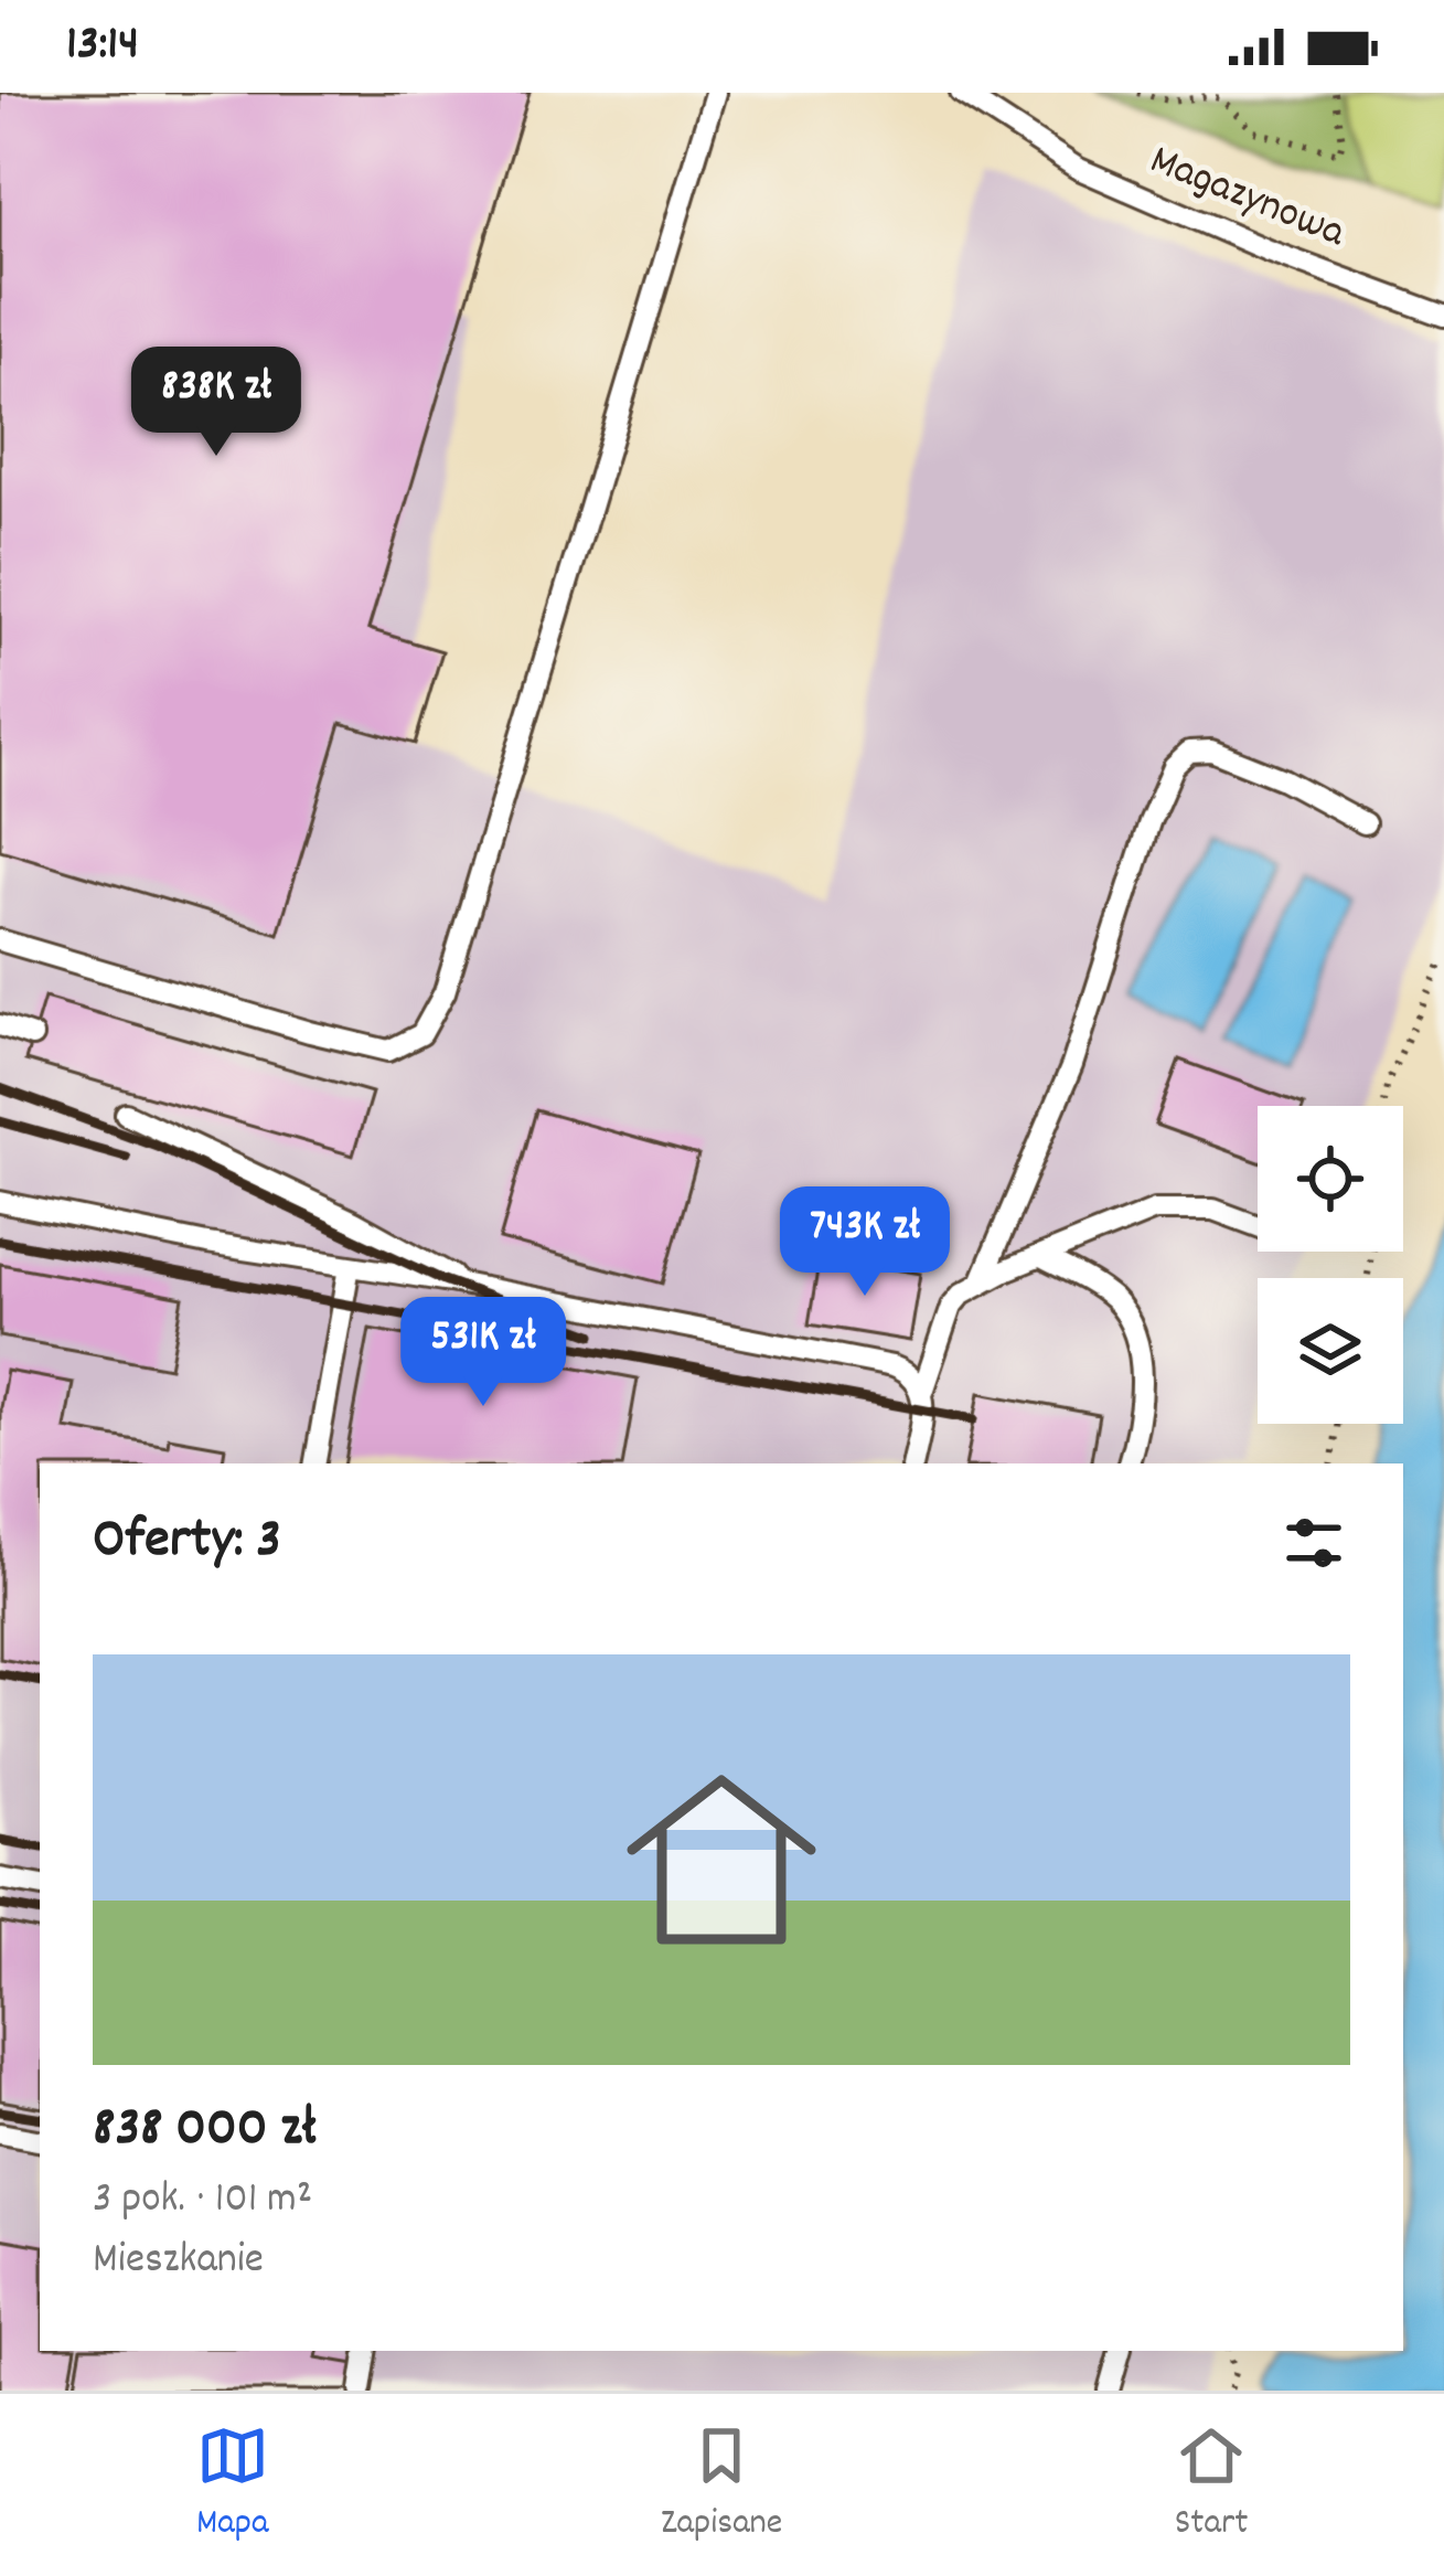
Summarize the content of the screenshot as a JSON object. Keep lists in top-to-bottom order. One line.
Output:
{"streets":{"lane":["Magazynowa"]},"page":{"status":"13:14","price":["838K zł","743K zł","531K zł"],"heading":"Oferty: 3","list":[{"name":"838 000 zł","note":"3 pok. · 101 m² · Mieszkanie"}],"tabs":["Mapa","Zapisane","Start"]}}
